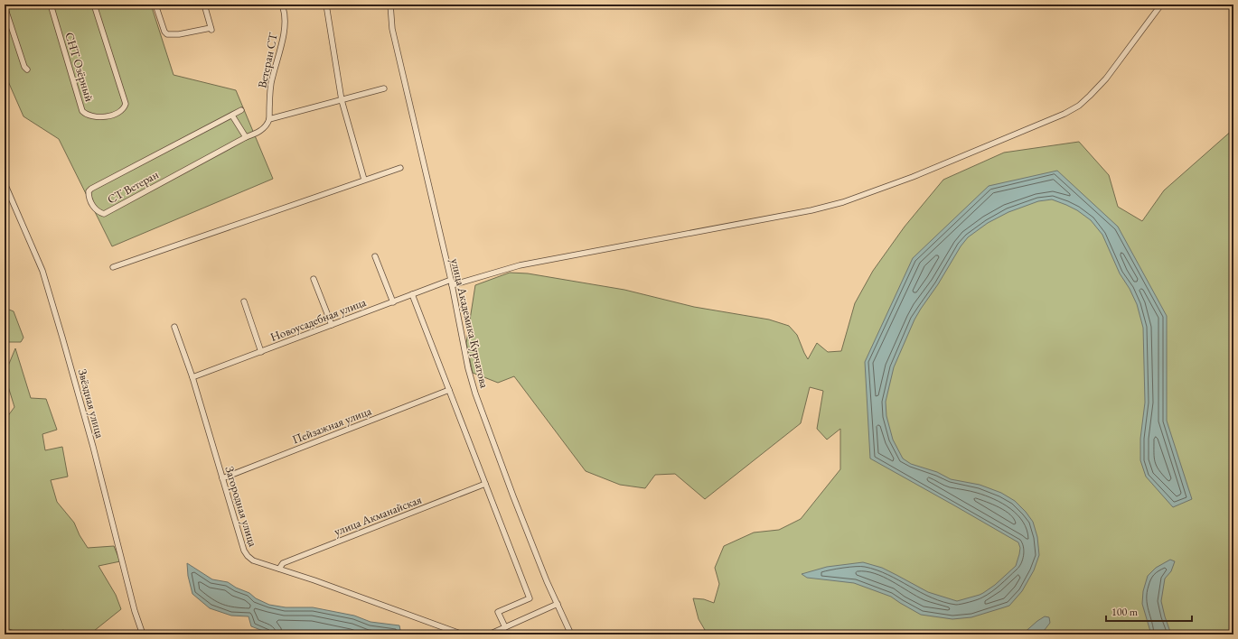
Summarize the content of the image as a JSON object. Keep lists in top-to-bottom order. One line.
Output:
{"streets":{"street":["Ветеран СТ","СНТ Озёрный","СТ Ветеран","Новоусадебная улица","улица Академика Курчатова","Звёздная улица","Пейзажная улица","Загородная улица","улица Акманайская"]},"crossings":[["Ветеран СТ","СТ Ветеран"],["Новоусадебная улица","улица Академика Курчатова"],["Новоусадебная улица","Загородная улица"],["Пейзажная улица","Загородная улица"],["Загородная улица","улица Акманайская"]],"scale_bar":"100 m"}
